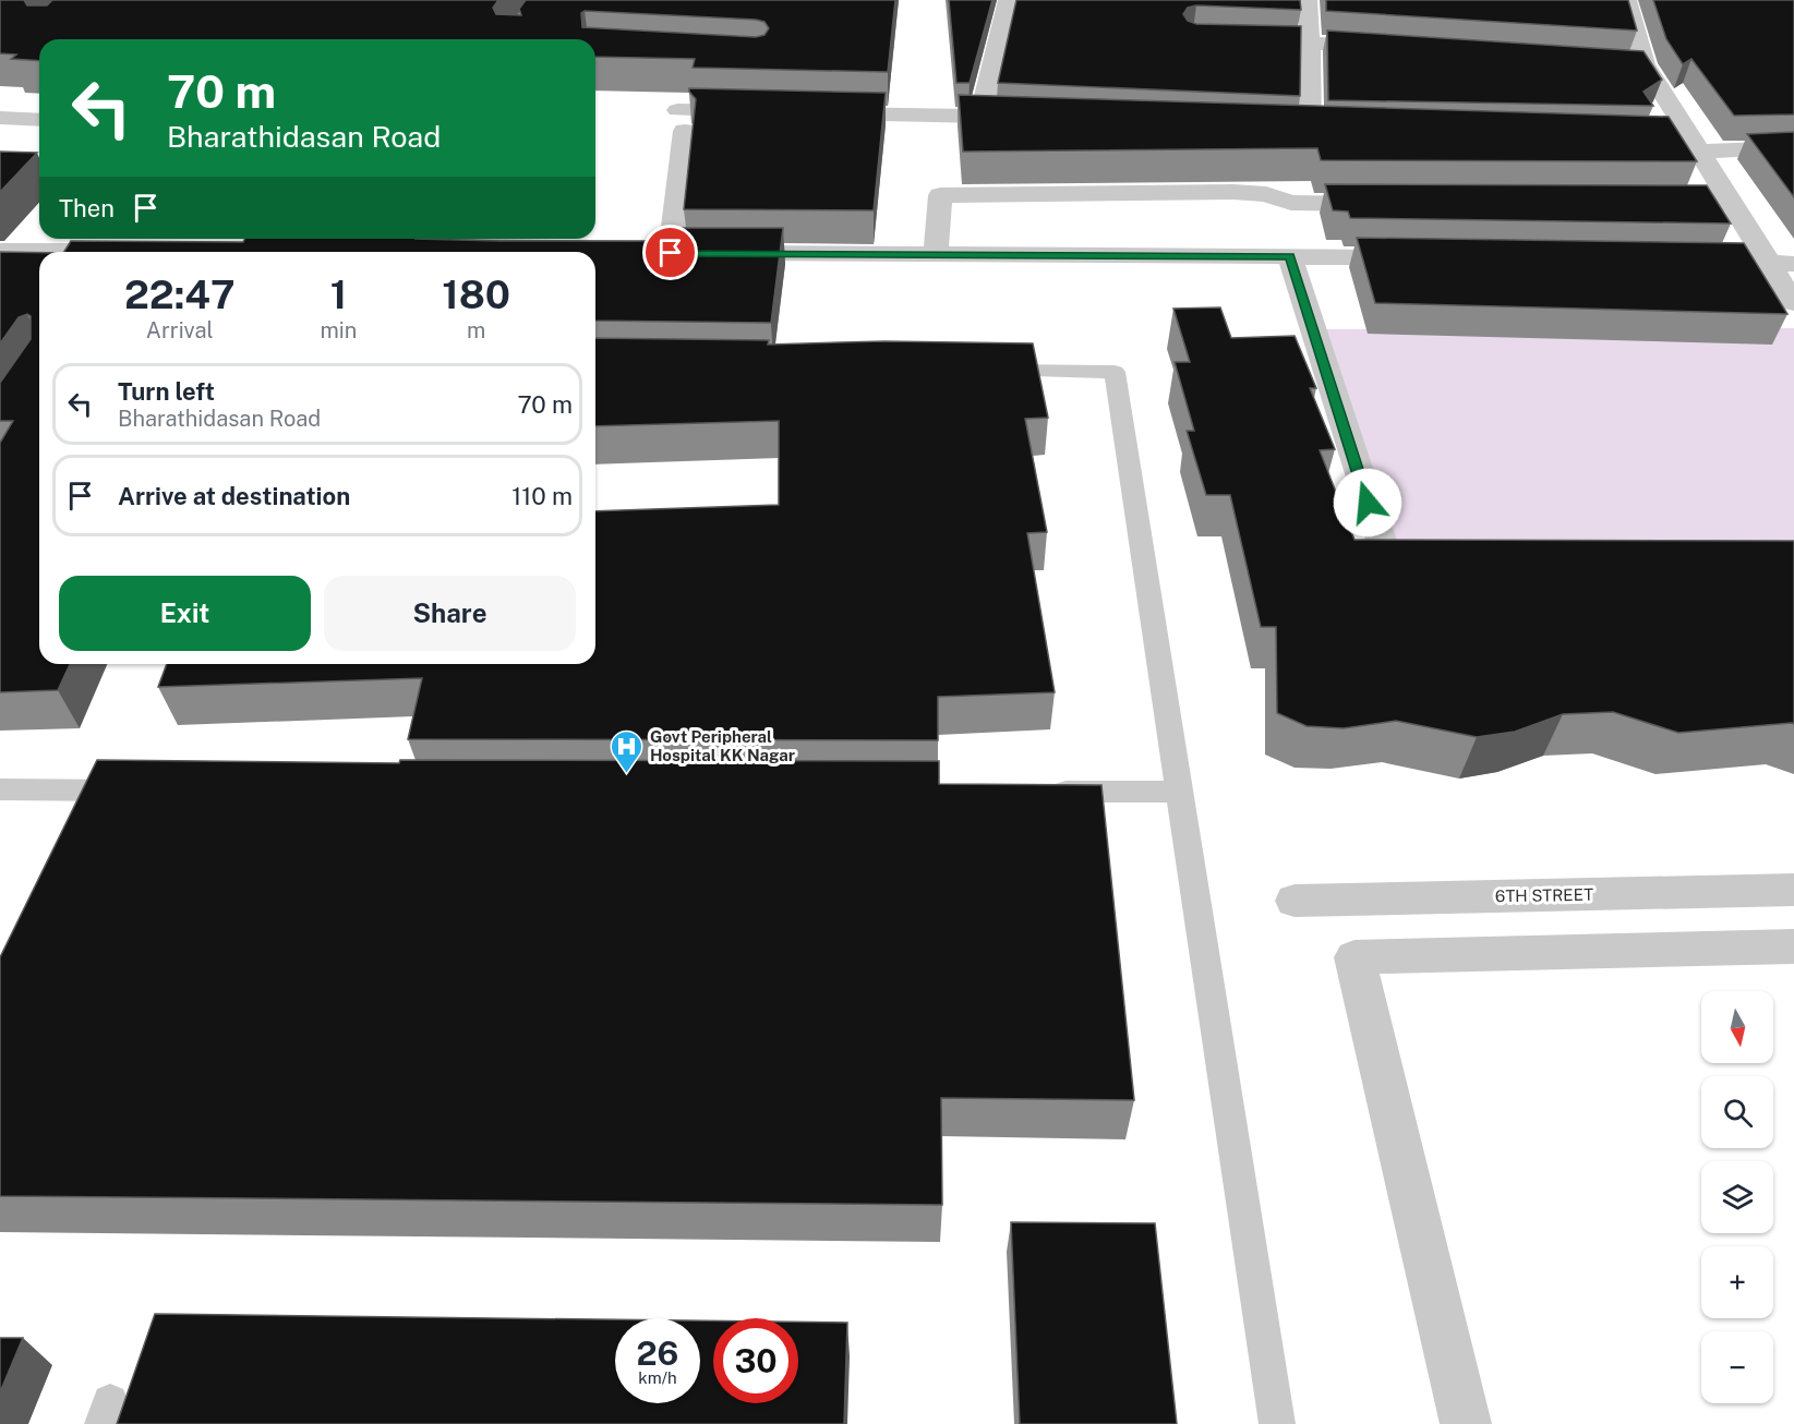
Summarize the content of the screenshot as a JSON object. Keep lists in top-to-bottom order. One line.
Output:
{"streets":{"street":["6TH STREET"]},"places":{"hospital":["Govt Peripheral Hospital KK Nagar"]},"north":"bottom","page":{"turn":["70 m","Bharathidasan Road"],"then":"Then","eta":["22:47","Arrival","1","min","180","m"],"list":[{"name":"Turn left","note":"Bharathidasan Road","value":"70 m"},{"name":"Arrive at destination","value":"110 m"}],"buttons":["Exit","Share"],"map_buttons":["+","−"],"speed":"26 km/h","limit":"30"}}
